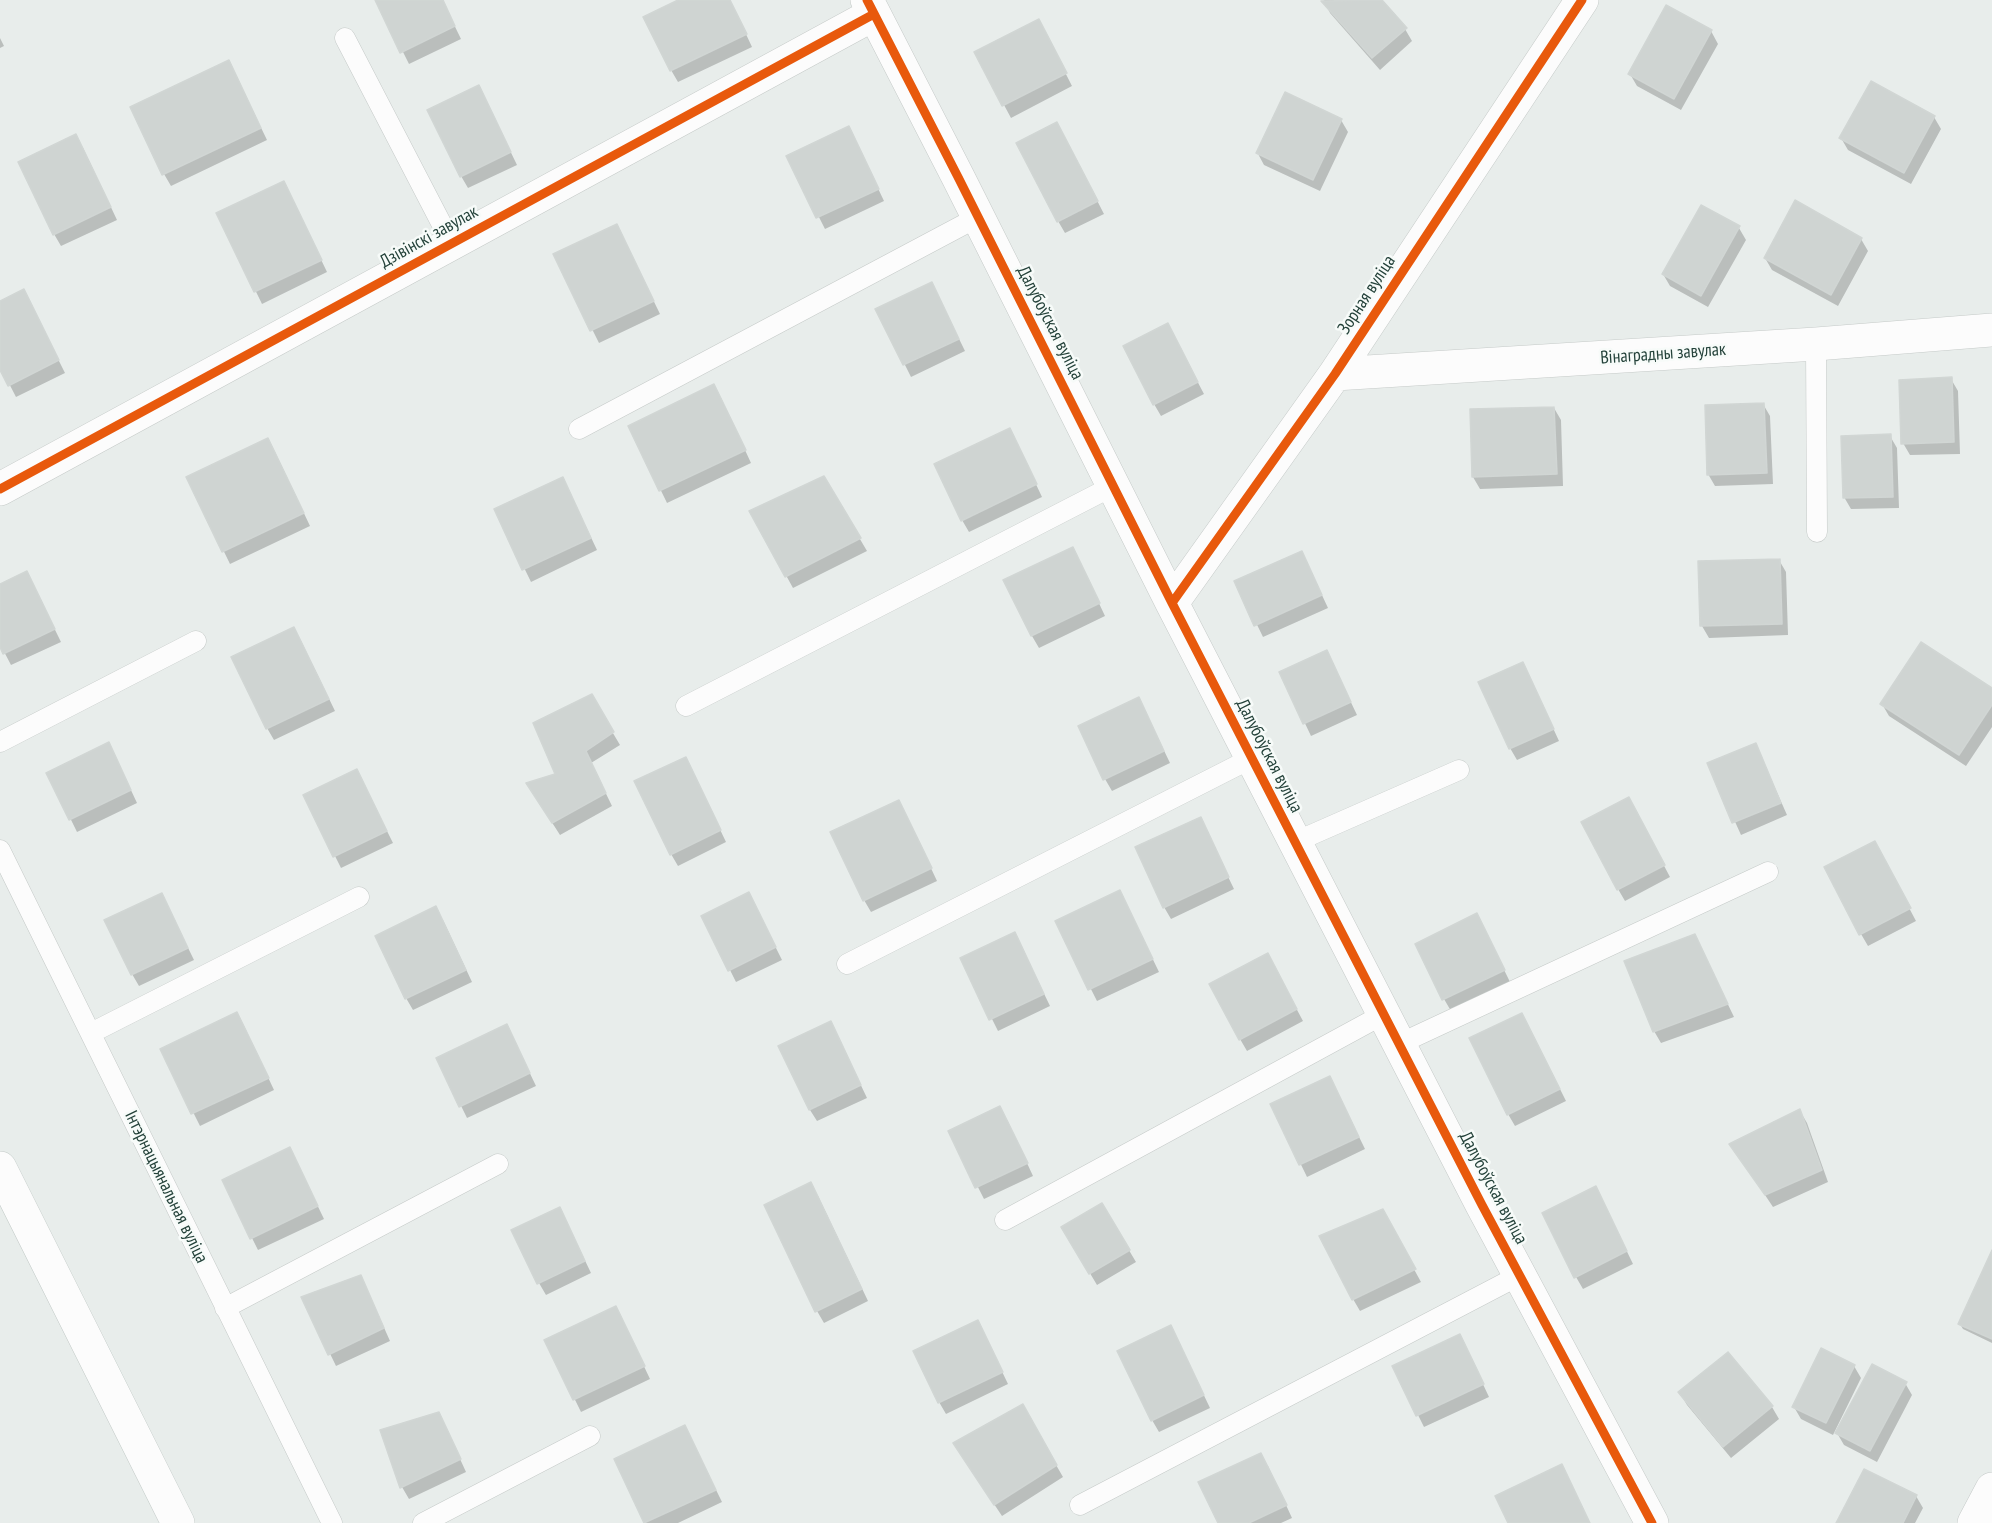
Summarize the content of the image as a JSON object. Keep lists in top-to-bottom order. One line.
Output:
{"streets":{"street":["Дзівінскі завулак","Зорная вуліца","Далубоўская вуліца","Вінаградны завулак"],"lane":["Інтэрнацыянальная вуліца"]},"crossings":[["Дзівінскі завулак","Далубоўская вуліца"],["Зорная вуліца","Далубоўская вуліца"],["Зорная вуліца","Вінаградны завулак"]]}
